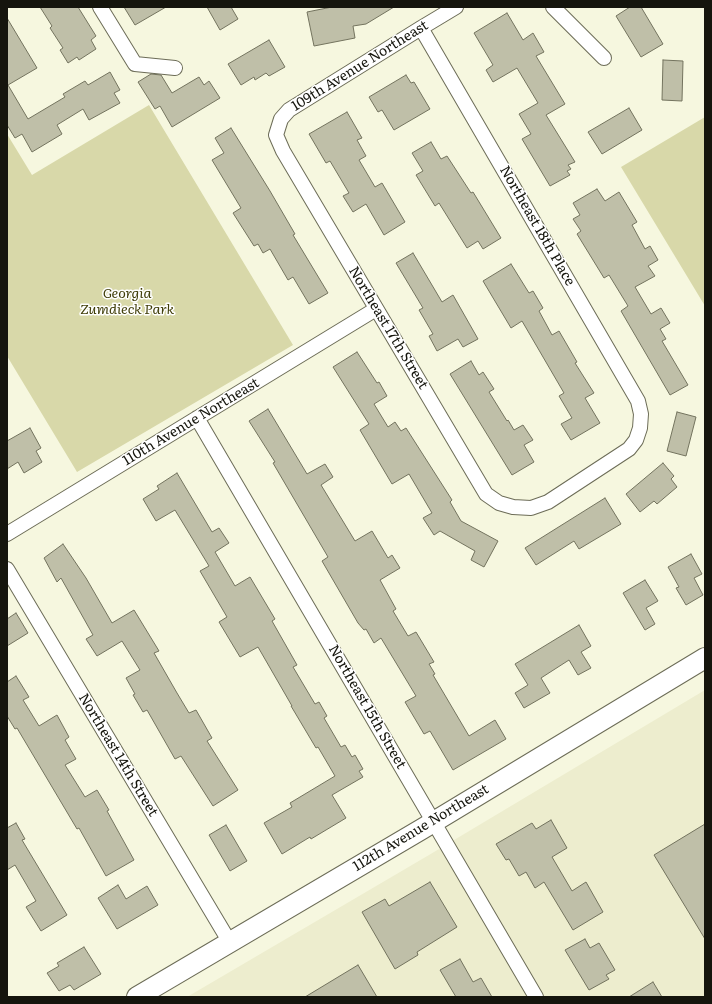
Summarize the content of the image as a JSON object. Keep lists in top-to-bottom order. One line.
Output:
{"streets":{"main road":["112th Avenue Northeast"],"street":["109th Avenue Northeast","Northeast 18th Place","Northeast 17th Street","110th Avenue Northeast","Northeast 15th Street","Northeast 14th Street"]},"crossings":[["109th Avenue Northeast","Northeast 18th Place"],["109th Avenue Northeast","Northeast 17th Street"],["Northeast 18th Place","Northeast 17th Street"],["Northeast 17th Street","110th Avenue Northeast"],["110th Avenue Northeast","Northeast 15th Street"],["Northeast 15th Street","112th Avenue Northeast"],["Northeast 14th Street","112th Avenue Northeast"]],"parks":["Georgia Zumdieck Park"]}
